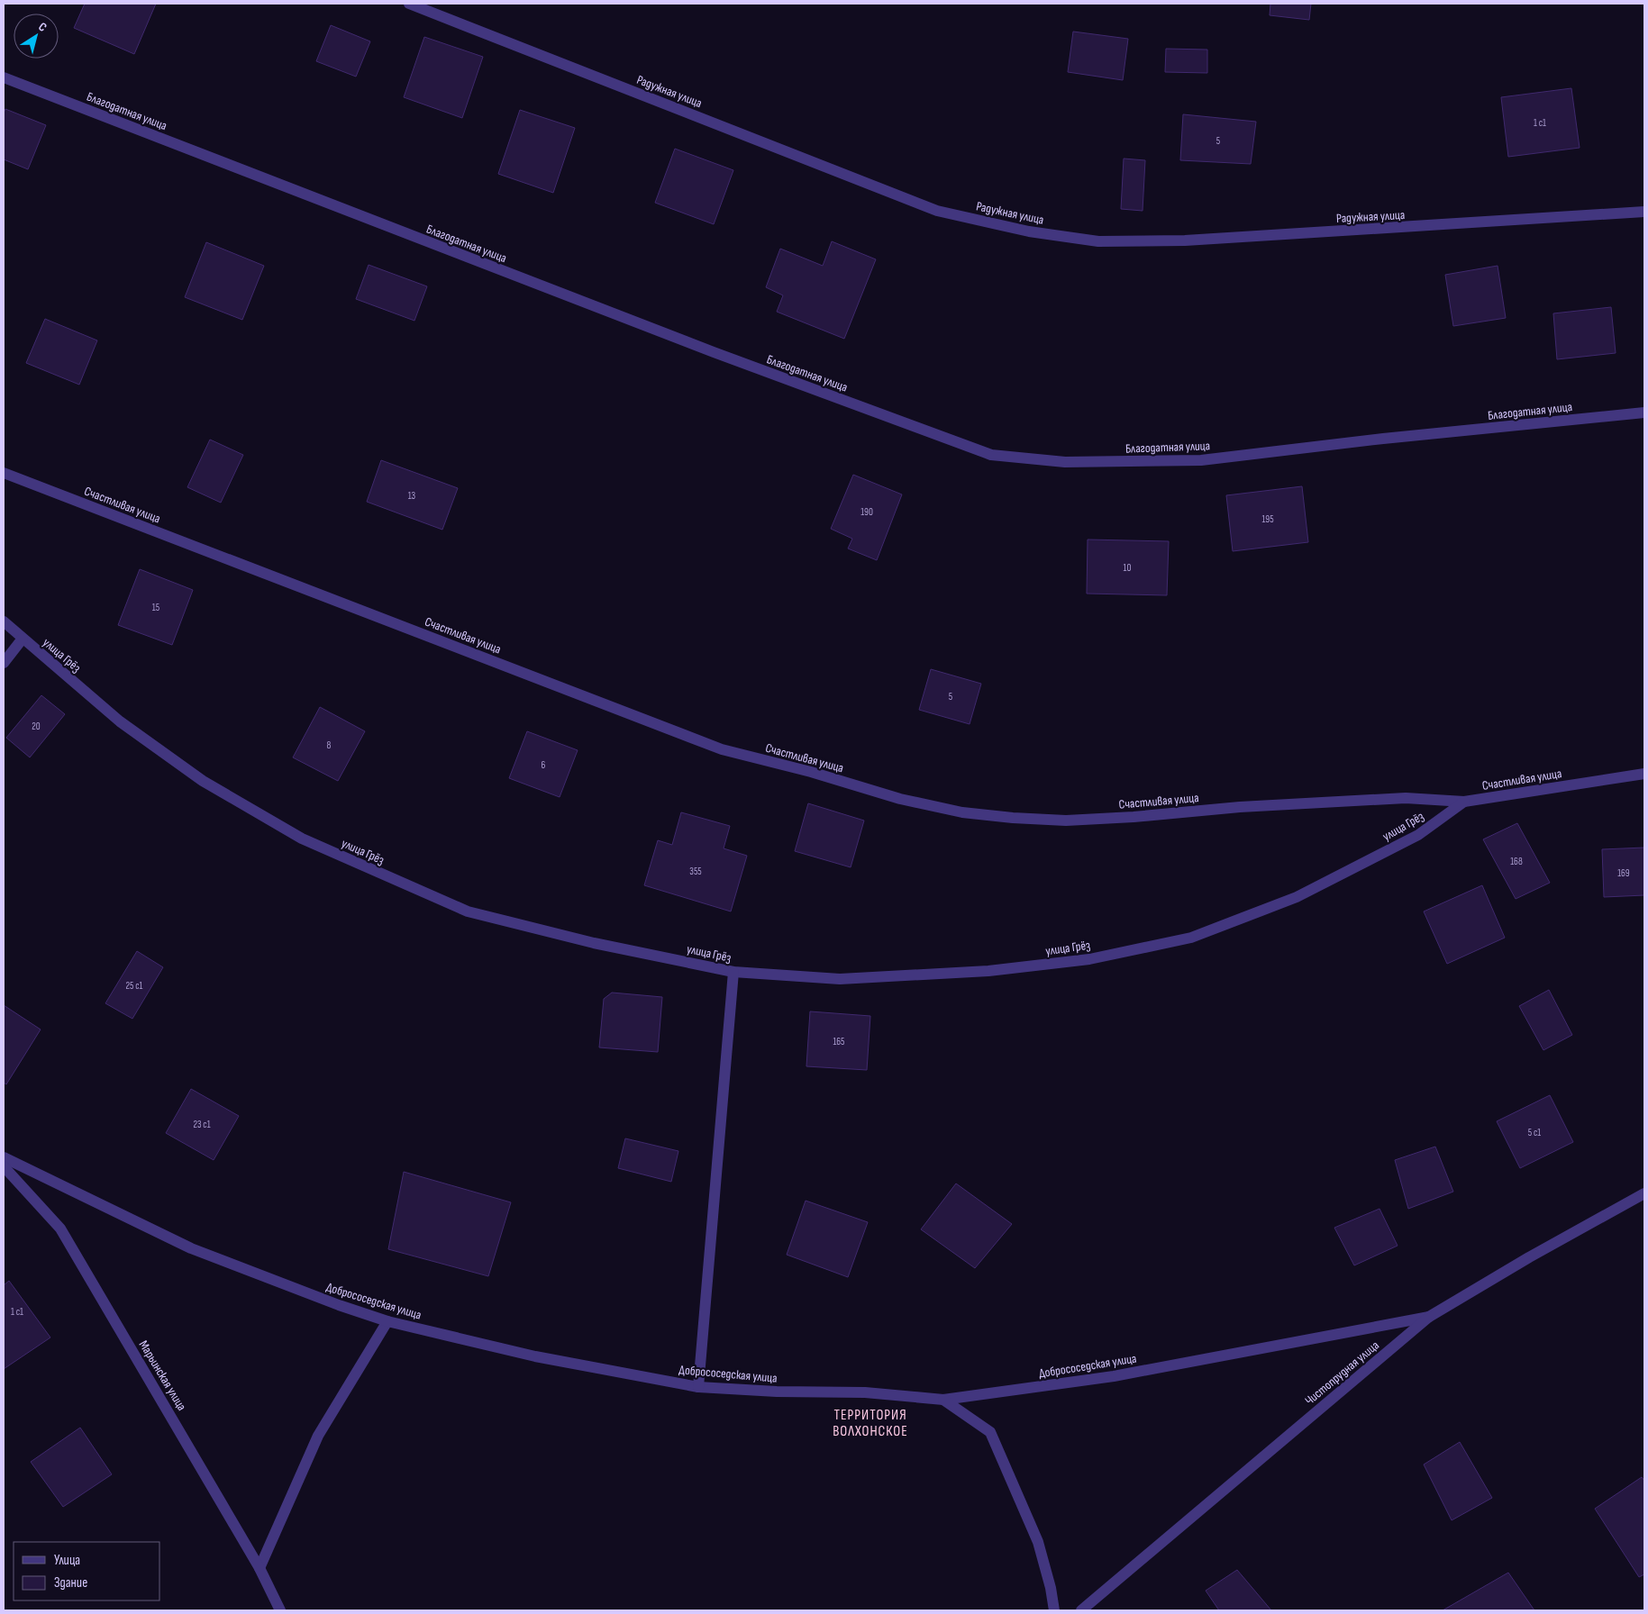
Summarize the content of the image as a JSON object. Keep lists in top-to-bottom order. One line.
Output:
{"streets":{"street":["Радужная улица","Благодатная улица","Счастливая улица","улица Грёз","Добрососедская улица","Чистопрудная улица","Марьинская улица"]},"crossings":[["Счастливая улица","улица Грёз"],["Добрососедская улица","Чистопрудная улица"]],"districts":["ТЕРРИТОРИЯ ВОЛХОНСКОЕ"],"house_numbers":["1 с1","5","13","190","195","10","15","5","20","8","6","168","355","169","25 с1","165","23 с1","5 с1","1 с1"],"legend":["Улица","Здание"],"north":"top right"}
